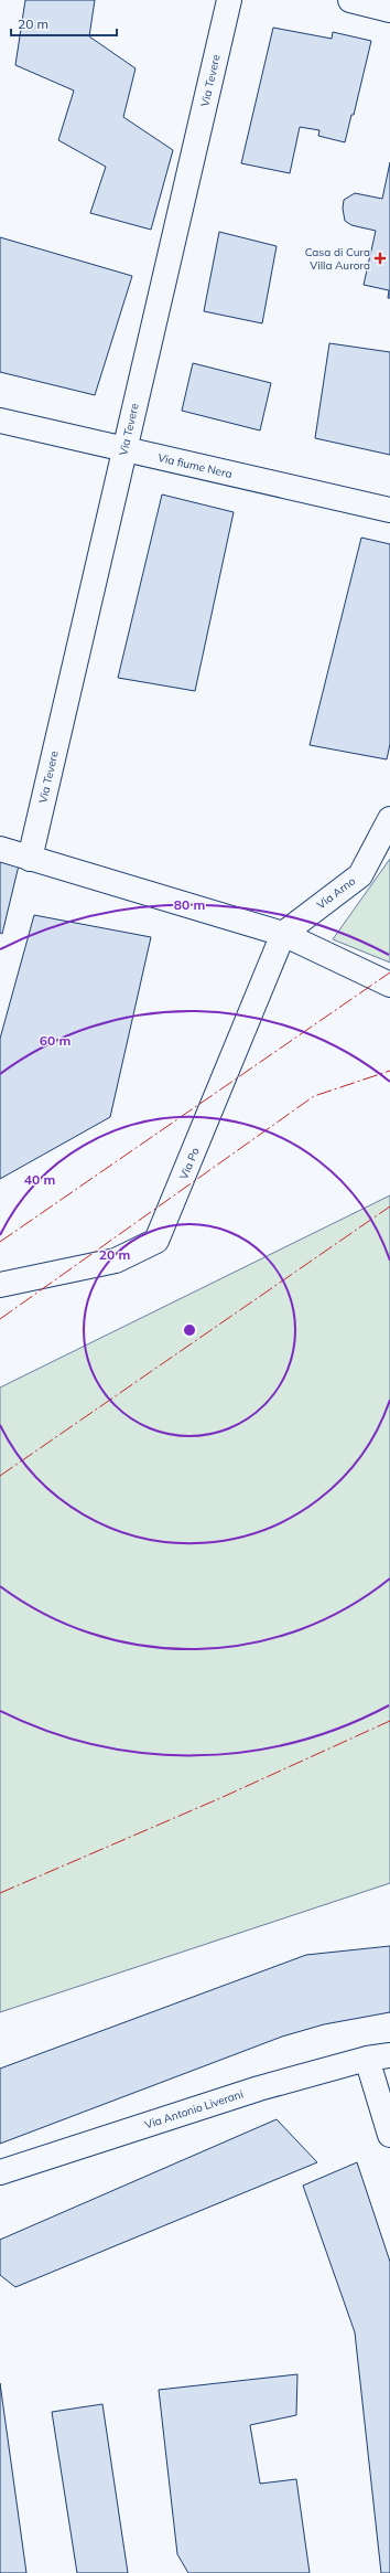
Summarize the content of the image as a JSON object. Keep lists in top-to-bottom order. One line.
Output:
{"streets":{"street":["Via Tevere","Via fiume Nera","Via Arno","Via Po","Via Antonio Liverani"]},"crossings":[["Via Tevere","Via fiume Nera"],["Via Arno","Via Po"]],"places":{"health":["Casa di Cura Villa Aurora"]},"scale_bar":"20 m","rings":["80 m","60 m","40 m","20 m"]}
